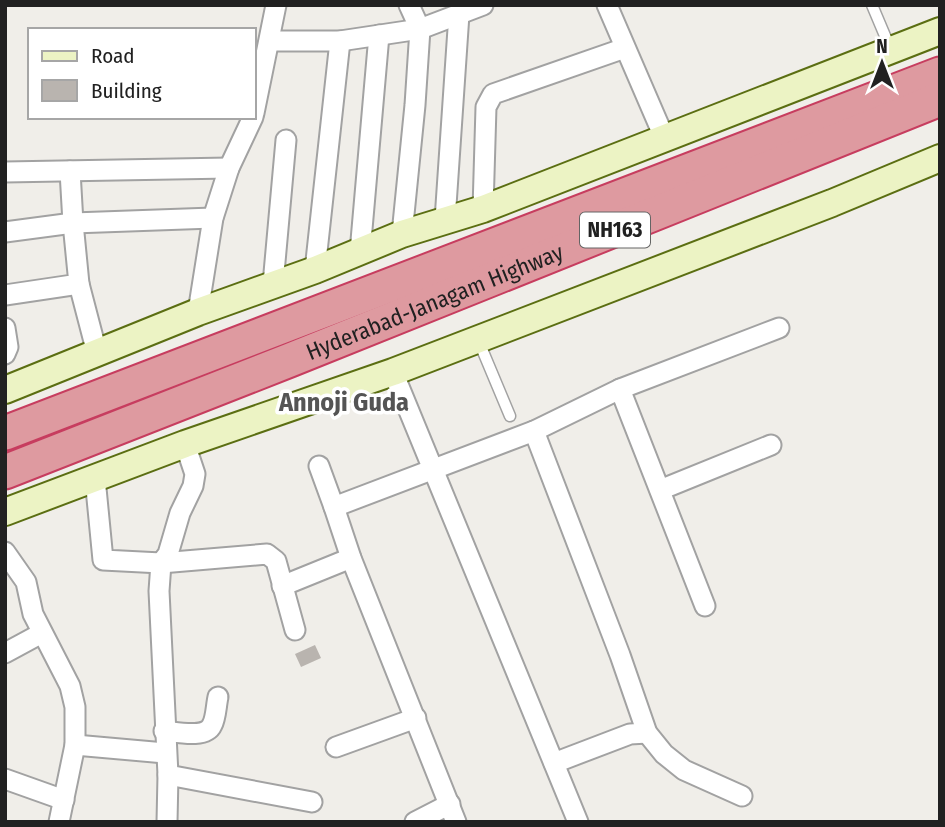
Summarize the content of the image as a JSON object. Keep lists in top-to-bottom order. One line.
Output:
{"streets":{"highway":["NH163","Hyderabad-Janagam Highway"]},"districts":["Annoji Guda"],"legend":["Road","Building"],"north":"top"}
